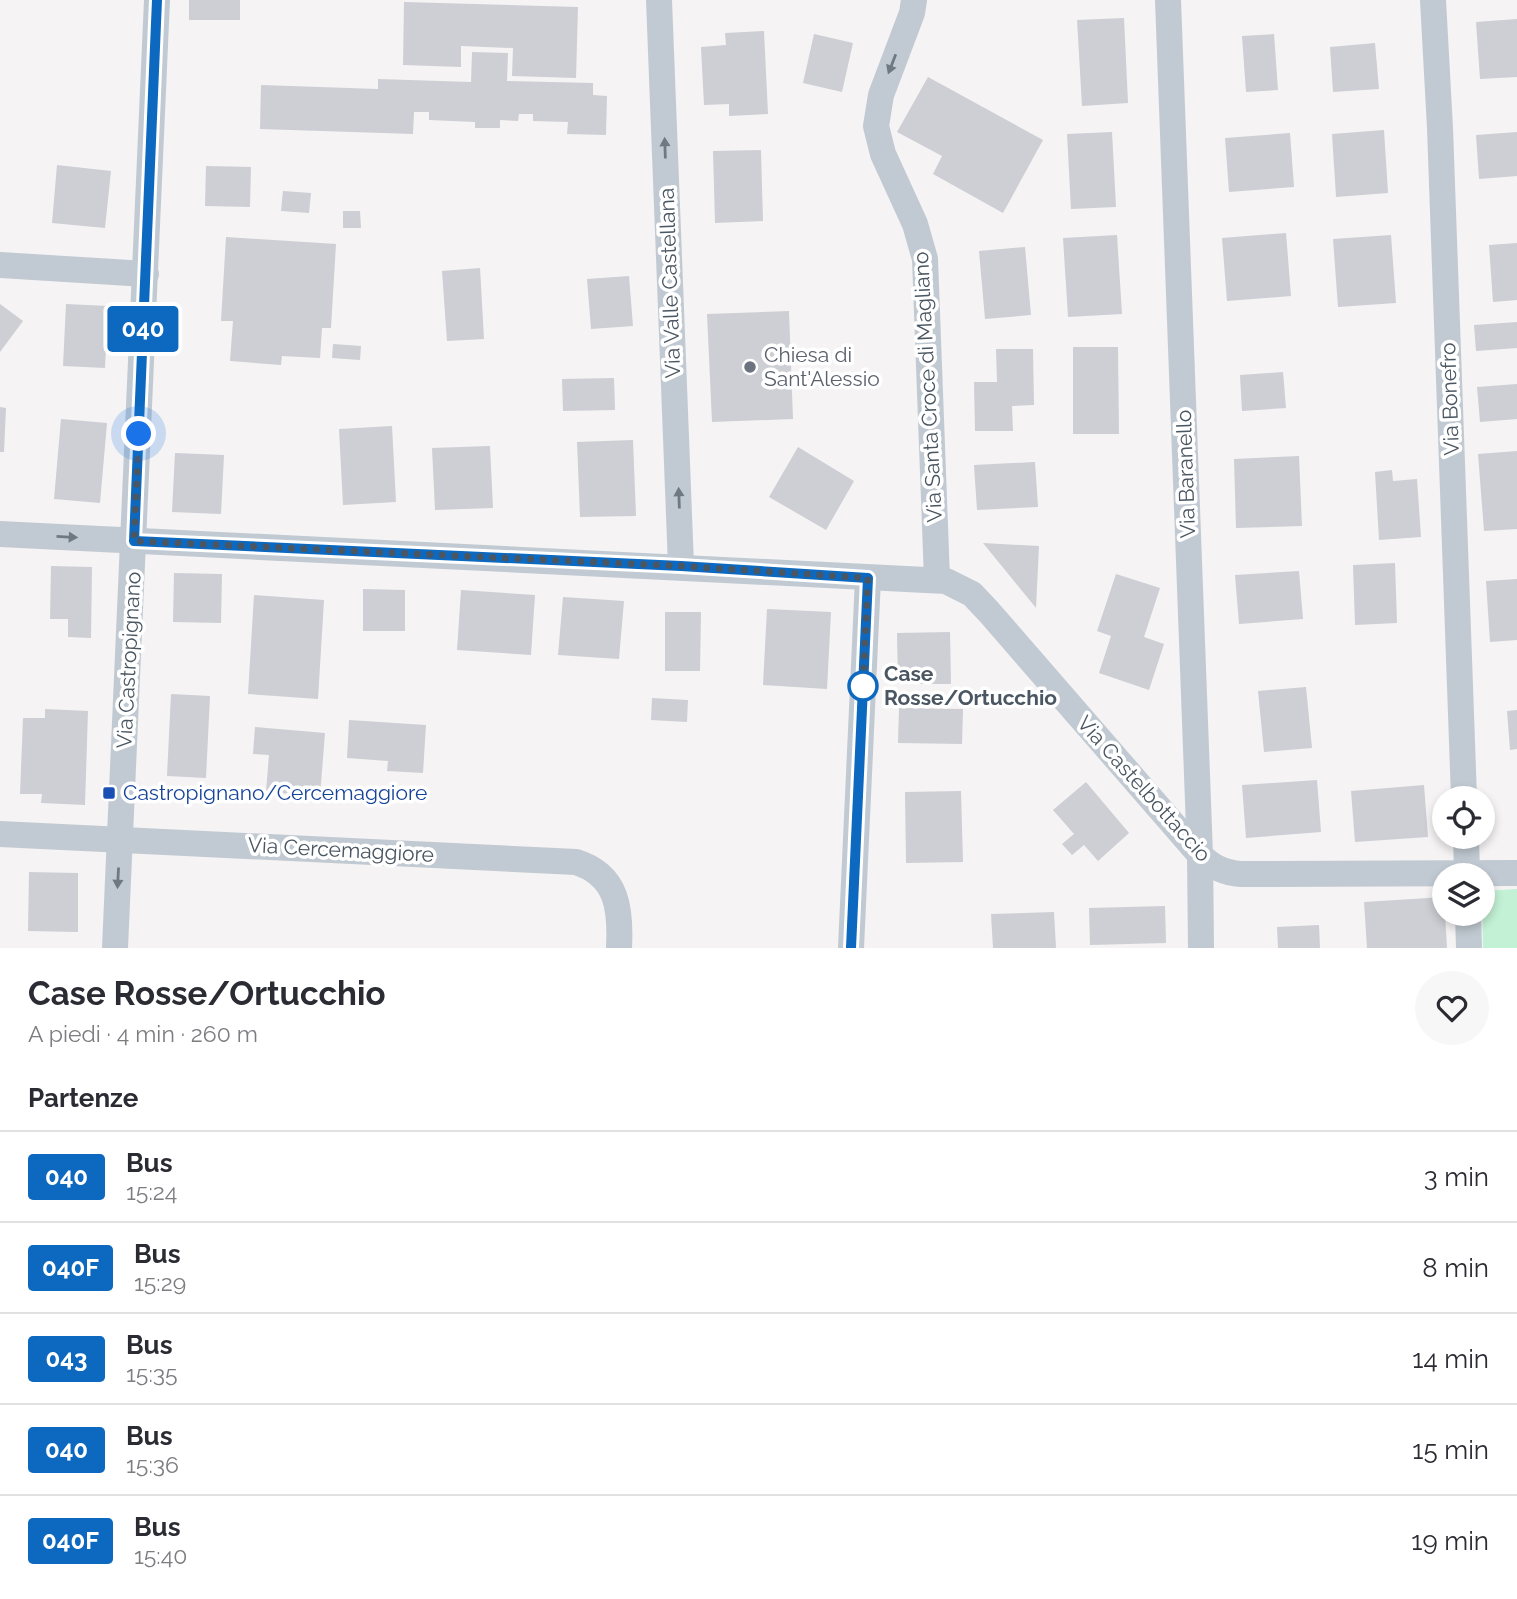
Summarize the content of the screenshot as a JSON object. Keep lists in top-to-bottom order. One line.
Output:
{"streets":{"street":["Via Valle Castellana","Via Santa Croce di Magliano","Via Bonefro","Via Baranello","Via Castropignano","Via Castelbottaccio","Via Cercemaggiore"]},"crossings":[["Via Valle Castellana","Via Castelbottaccio"],["Via Santa Croce di Magliano","Via Castelbottaccio"],["Via Baranello","Via Castelbottaccio"],["Via Castropignano","Via Castelbottaccio"],["Via Castropignano","Via Cercemaggiore"]],"one_way":["Via Valle Castellana","Via Santa Croce di Magliano"],"places":{"other":["Chiesa di Sant'Alessio","Case Rosse/Ortucchio"],"transit":["Castropignano/Cercemaggiore"]},"lines":["bus line 040"],"page":{"on_map":"040","heading":[["Case Rosse/Ortucchio","A piedi · 4 min · 260 m"],"Partenze"],"list":[{"mark":"040","name":"Bus","note":"15:24","value":"3 min"},{"mark":"040F","name":"Bus","note":"15:29","value":"8 min"},{"mark":"043","name":"Bus","note":"15:35","value":"14 min"},{"mark":"040","name":"Bus","note":"15:36","value":"15 min"},{"mark":"040F","name":"Bus","note":"15:40","value":"19 min"}]}}
